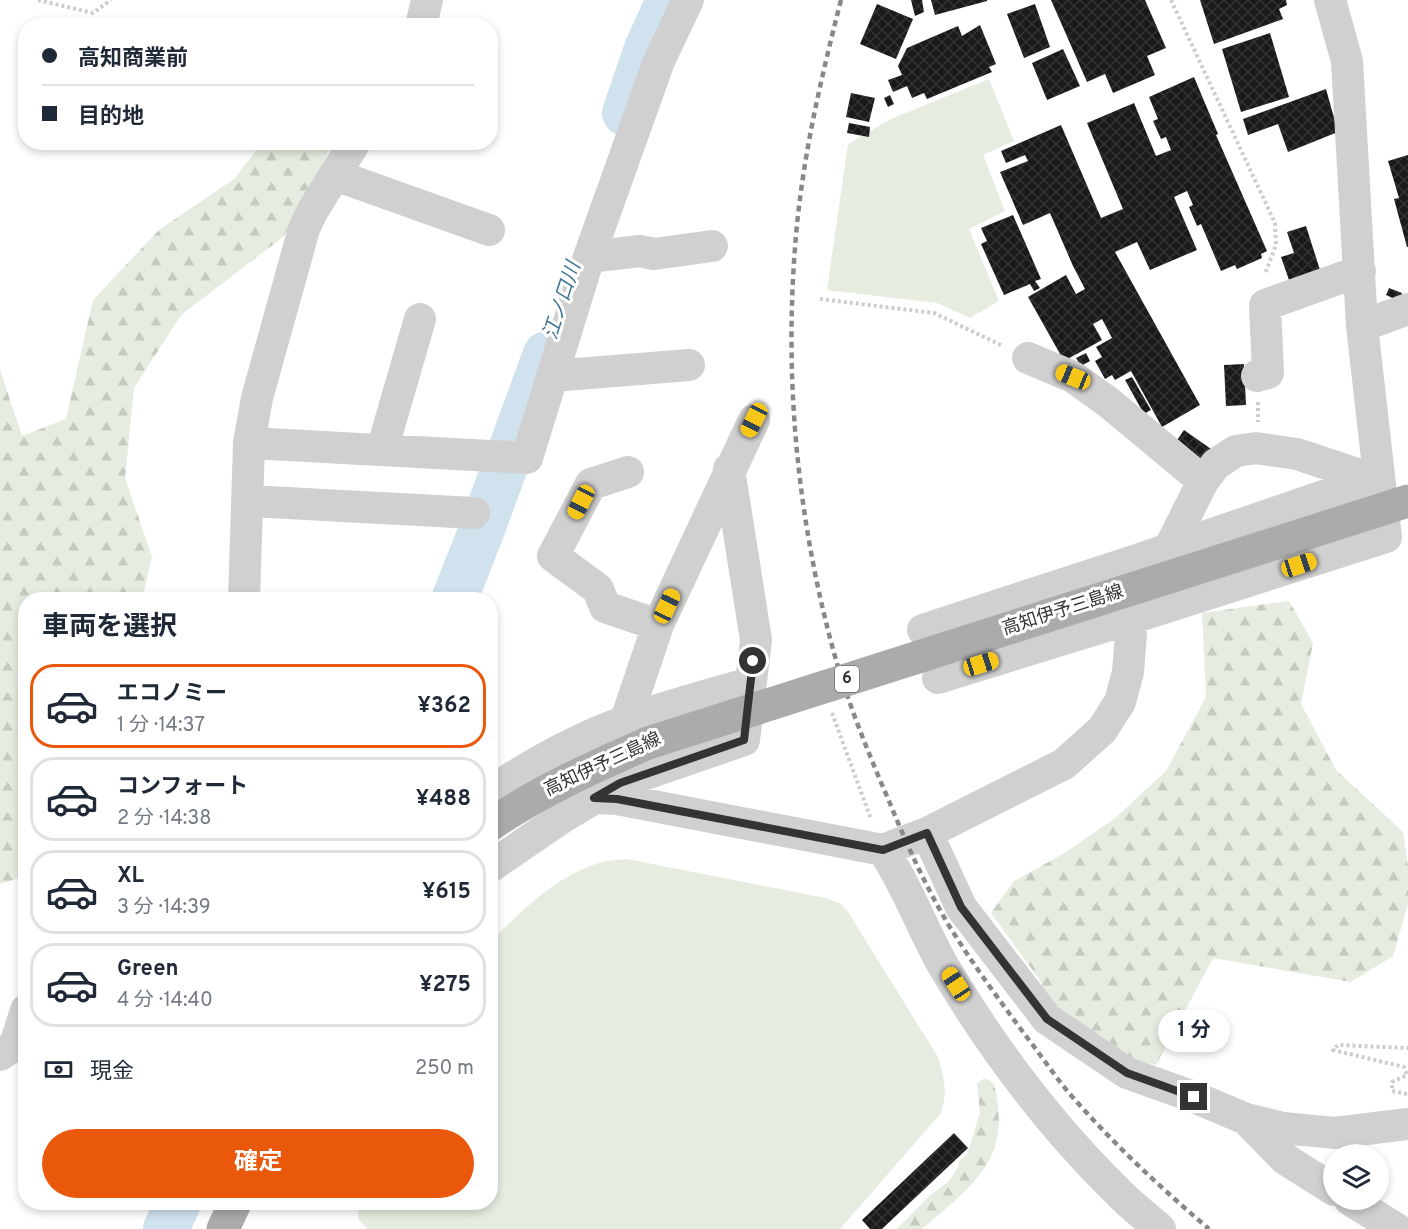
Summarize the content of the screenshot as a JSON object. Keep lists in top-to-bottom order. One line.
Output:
{"streets":{"main road":["高知伊予三島線","6"]},"water":["江ノ口川"],"page":{"banner":["高知商業前","目的地"],"heading":"車両を選択","list":[{"name":"エコノミー","note":"1 分 · 14:37","value":"¥362"},{"name":"コンフォート","note":"2 分 · 14:38","value":"¥488"},{"name":"XL","note":"3 分 · 14:39","value":"¥615"},{"name":"Green","note":"4 分 · 14:40","value":"¥275"}],"bubble":"1 分","pay":["現金","250 m"],"buttons":"確定"}}
